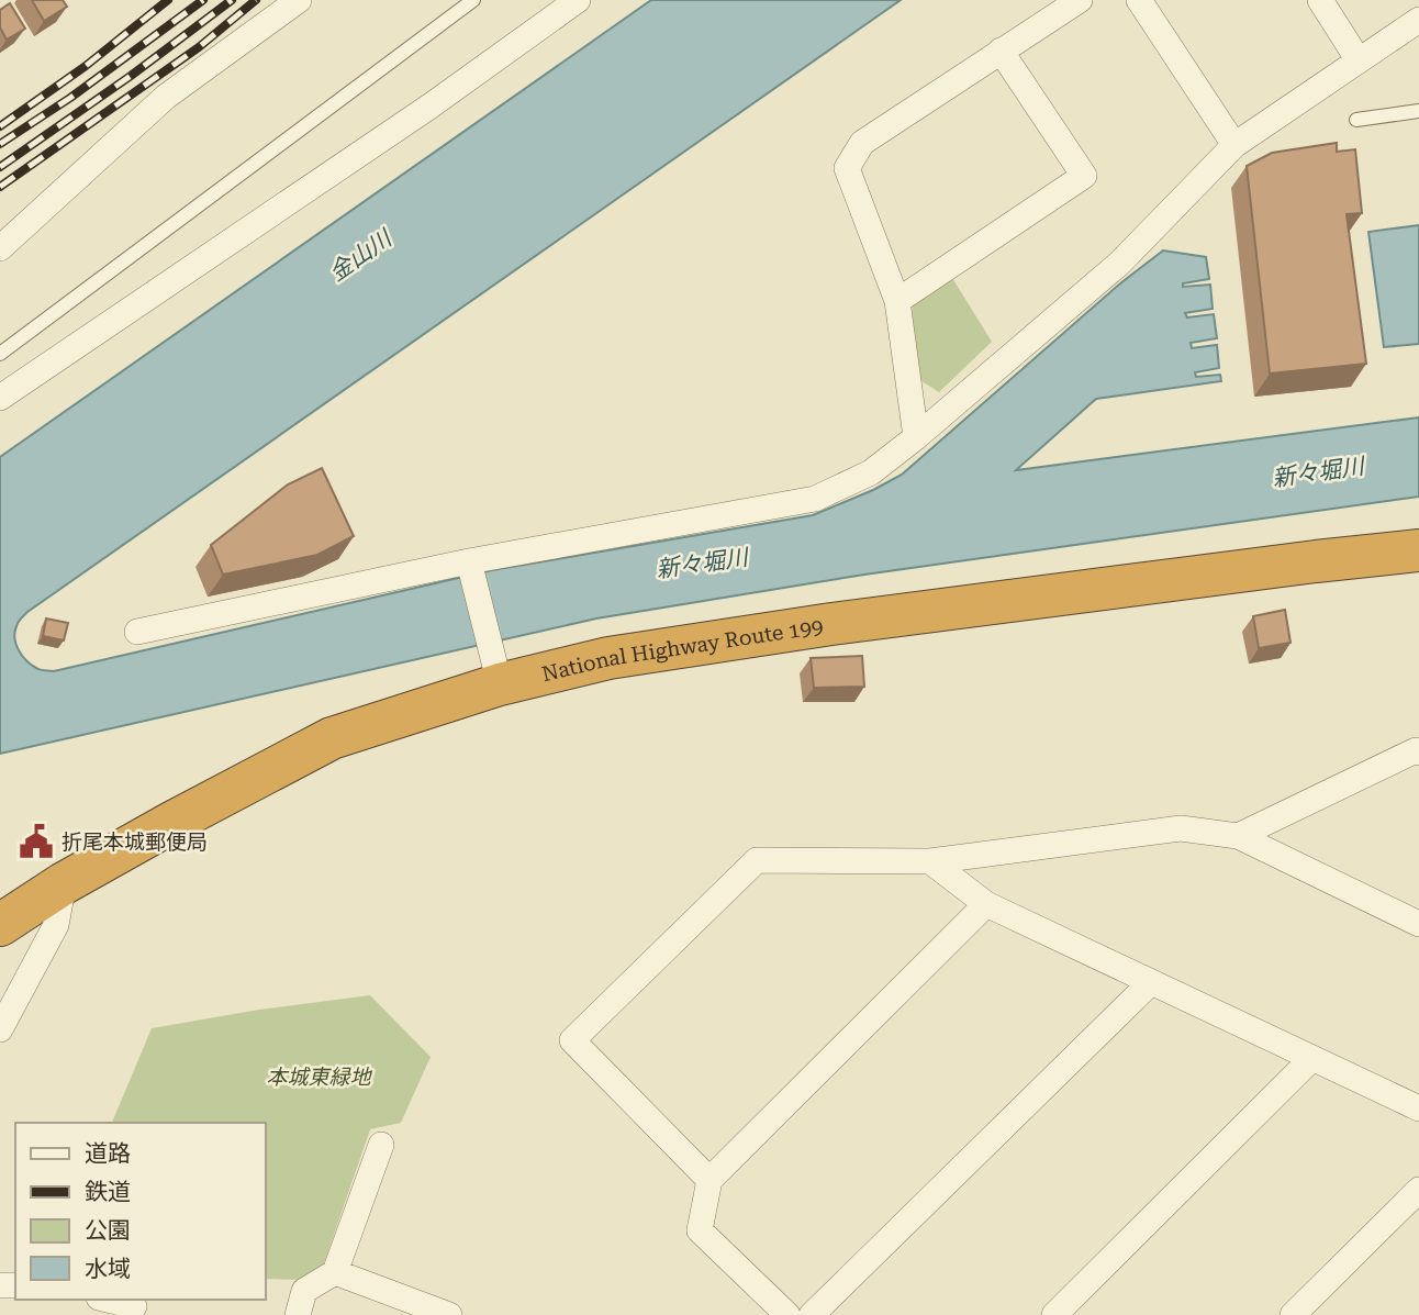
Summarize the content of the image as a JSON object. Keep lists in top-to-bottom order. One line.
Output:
{"streets":{"highway":["National Highway Route 199"]},"water":["金山川","新々堀川"],"parks":["本城東緑地"],"places":{"public building":["折尾本城郵便局"]},"legend":["道路","鉄道","公園","水域"]}
